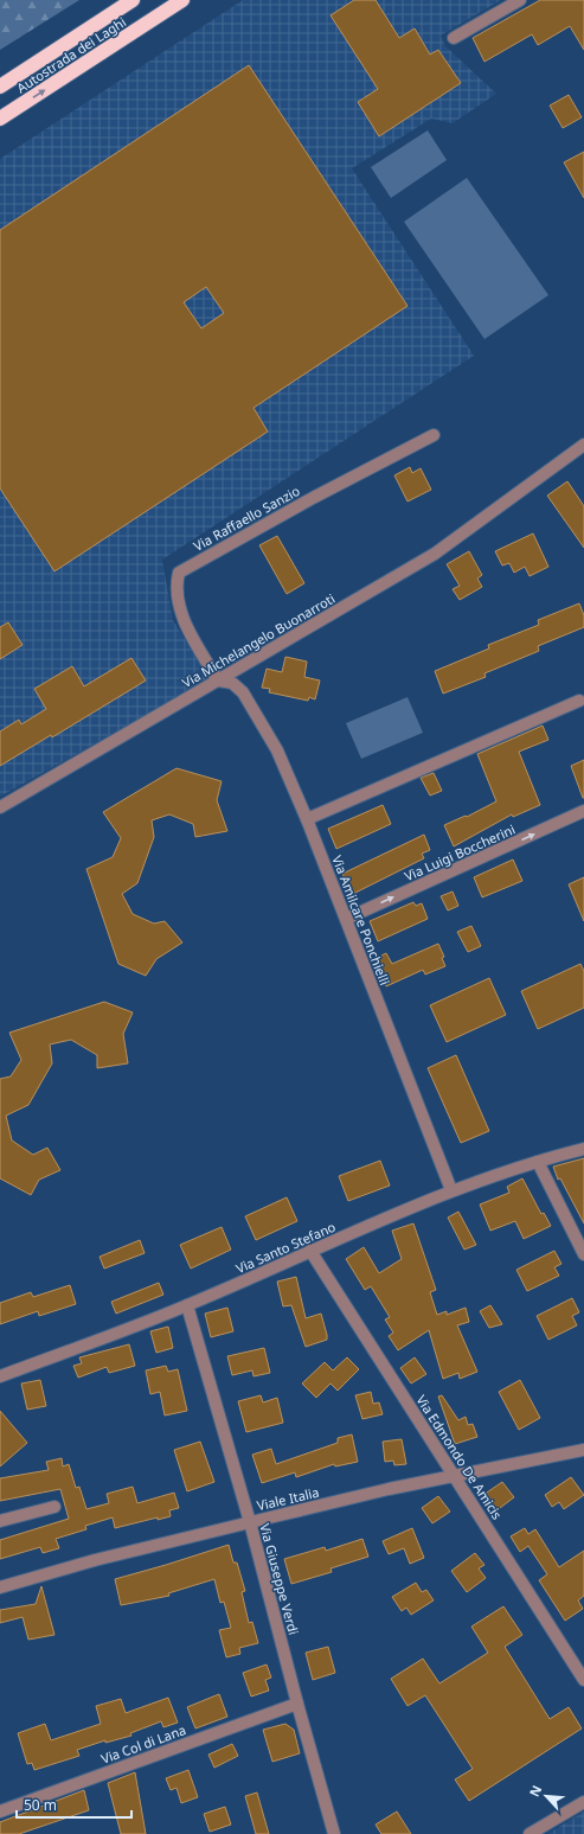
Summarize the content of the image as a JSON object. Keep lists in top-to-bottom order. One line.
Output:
{"streets":{"highway":["Autostrada dei Laghi"],"street":["Via Raffaello Sanzio","Via Michelangelo Buonarroti","Via Luigi Boccherini","Via Amilcare Ponchielli","Via Santo Stefano","Via Edmondo De Amicis","Viale Italia","Via Giuseppe Verdi","Via Col di Lana"]},"crossings":[["Via Raffaello Sanzio","Via Michelangelo Buonarroti"],["Via Raffaello Sanzio","Via Amilcare Ponchielli"],["Via Michelangelo Buonarroti","Via Amilcare Ponchielli"],["Via Luigi Boccherini","Via Amilcare Ponchielli"],["Via Amilcare Ponchielli","Via Santo Stefano"],["Via Santo Stefano","Via Edmondo De Amicis"],["Via Santo Stefano","Via Giuseppe Verdi"],["Via Edmondo De Amicis","Viale Italia"],["Viale Italia","Via Giuseppe Verdi"],["Via Giuseppe Verdi","Via Col di Lana"]],"scale_bar":"50 m","north":"top left"}
